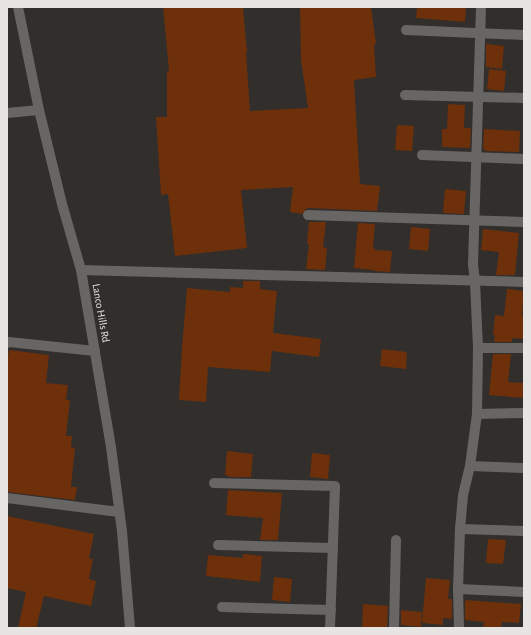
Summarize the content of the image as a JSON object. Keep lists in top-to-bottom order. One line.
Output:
{"streets":{"street":["Lanco Hills Rd"]}}
